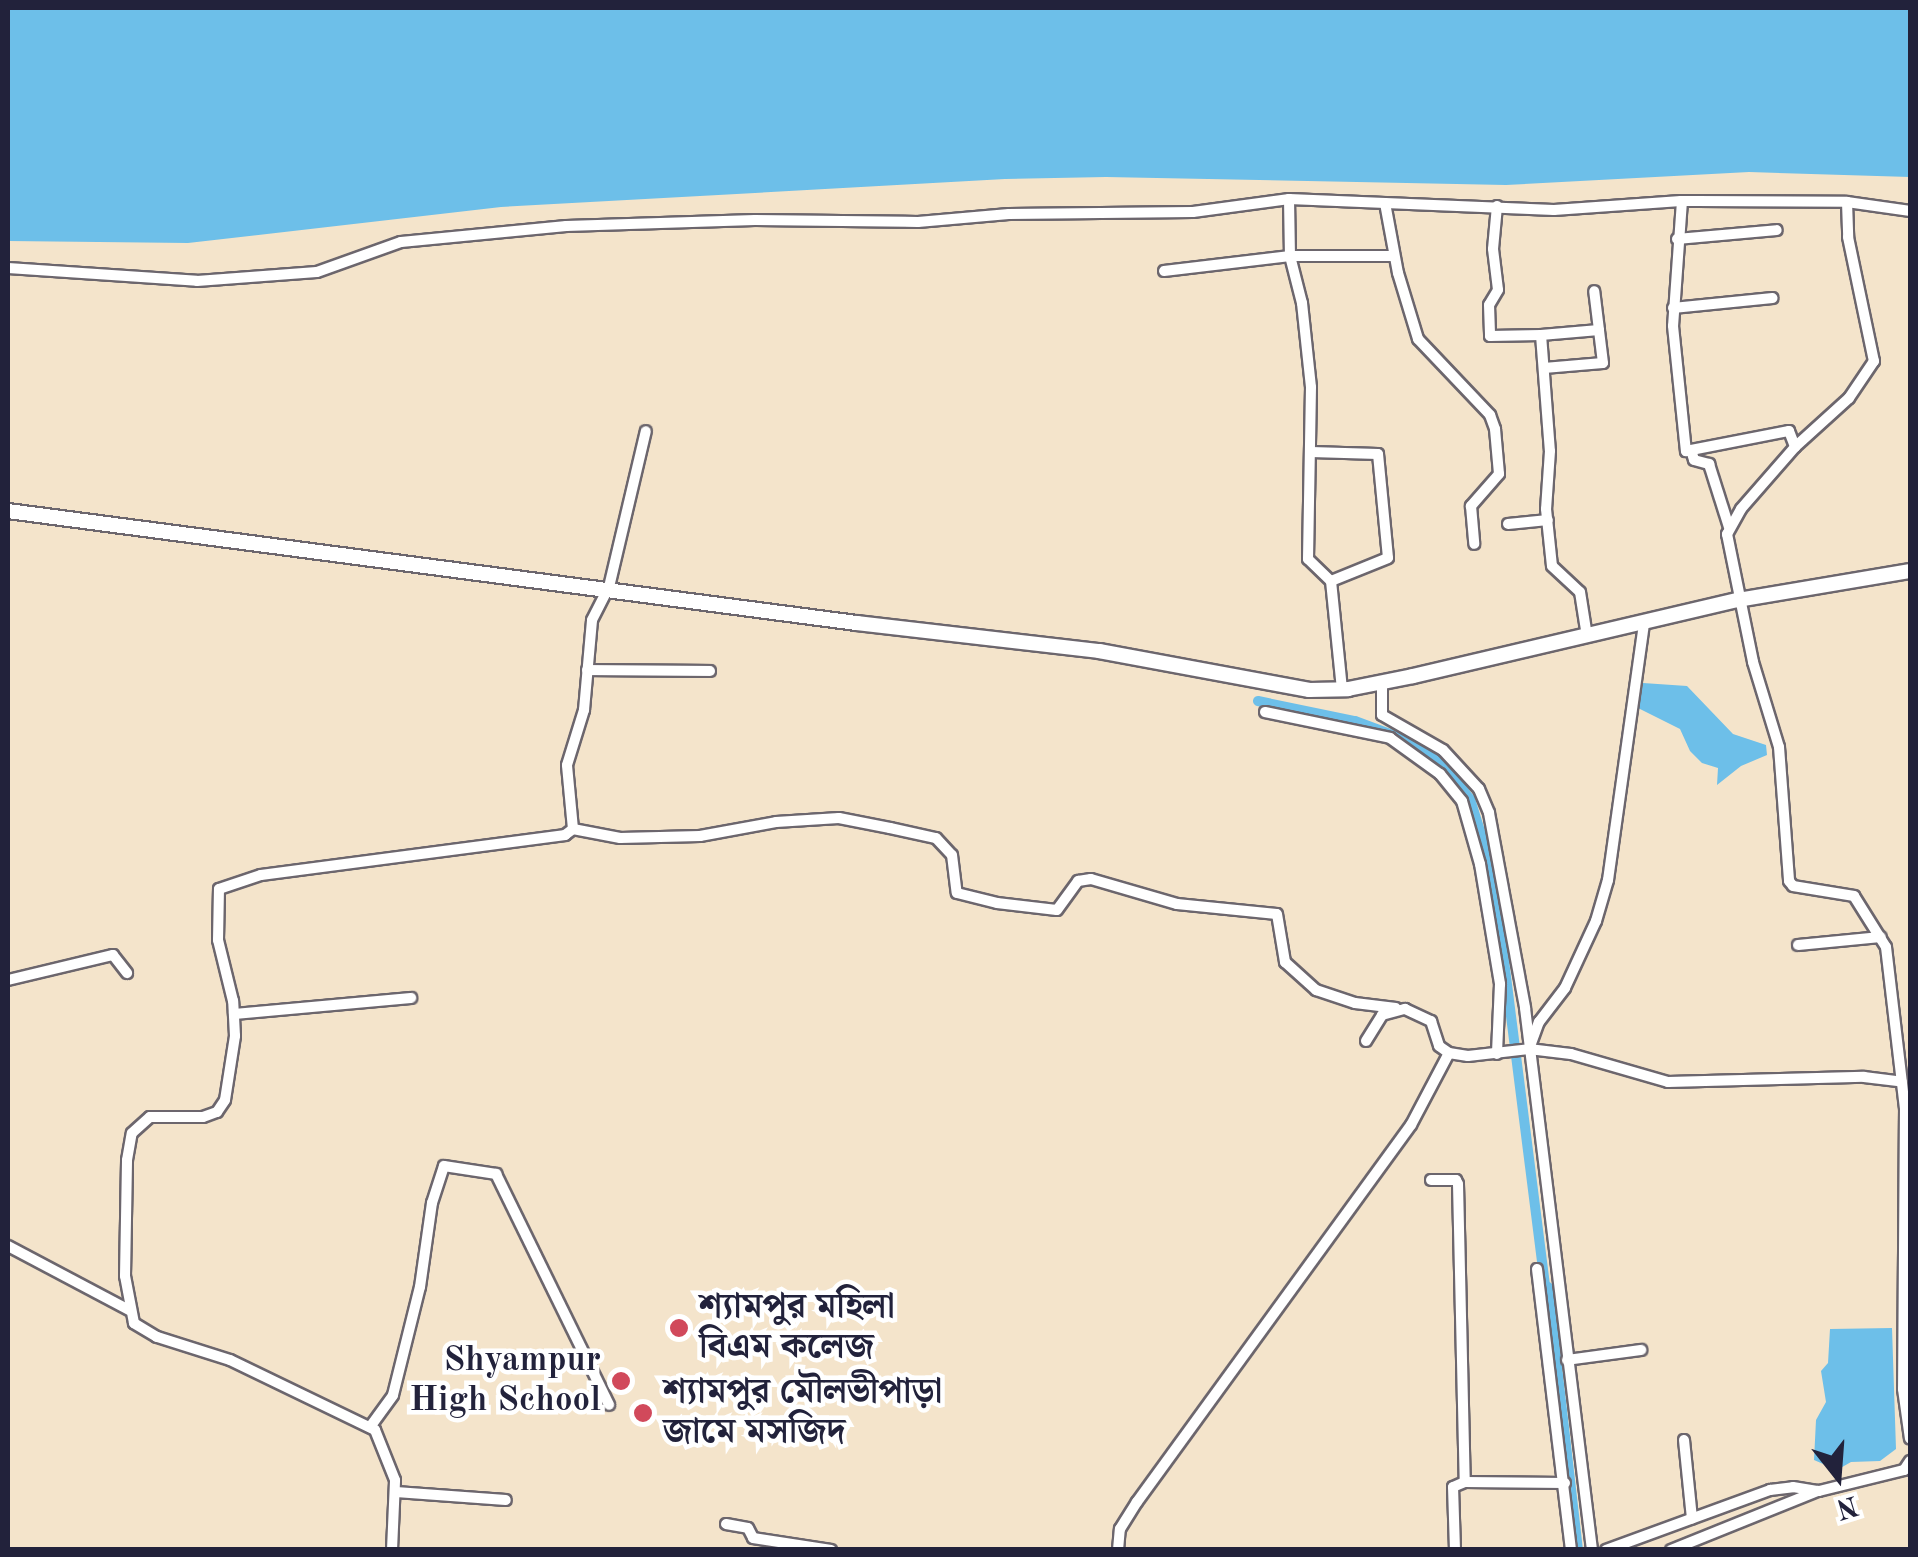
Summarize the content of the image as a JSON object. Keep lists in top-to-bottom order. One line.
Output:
{"places":["শ্যামপুর মহিলা বিএম কলেজ","Shyampur High School","শ্যামপুর মৌলভীপাড়া জামে মসজিদ"],"north":"bottom"}
